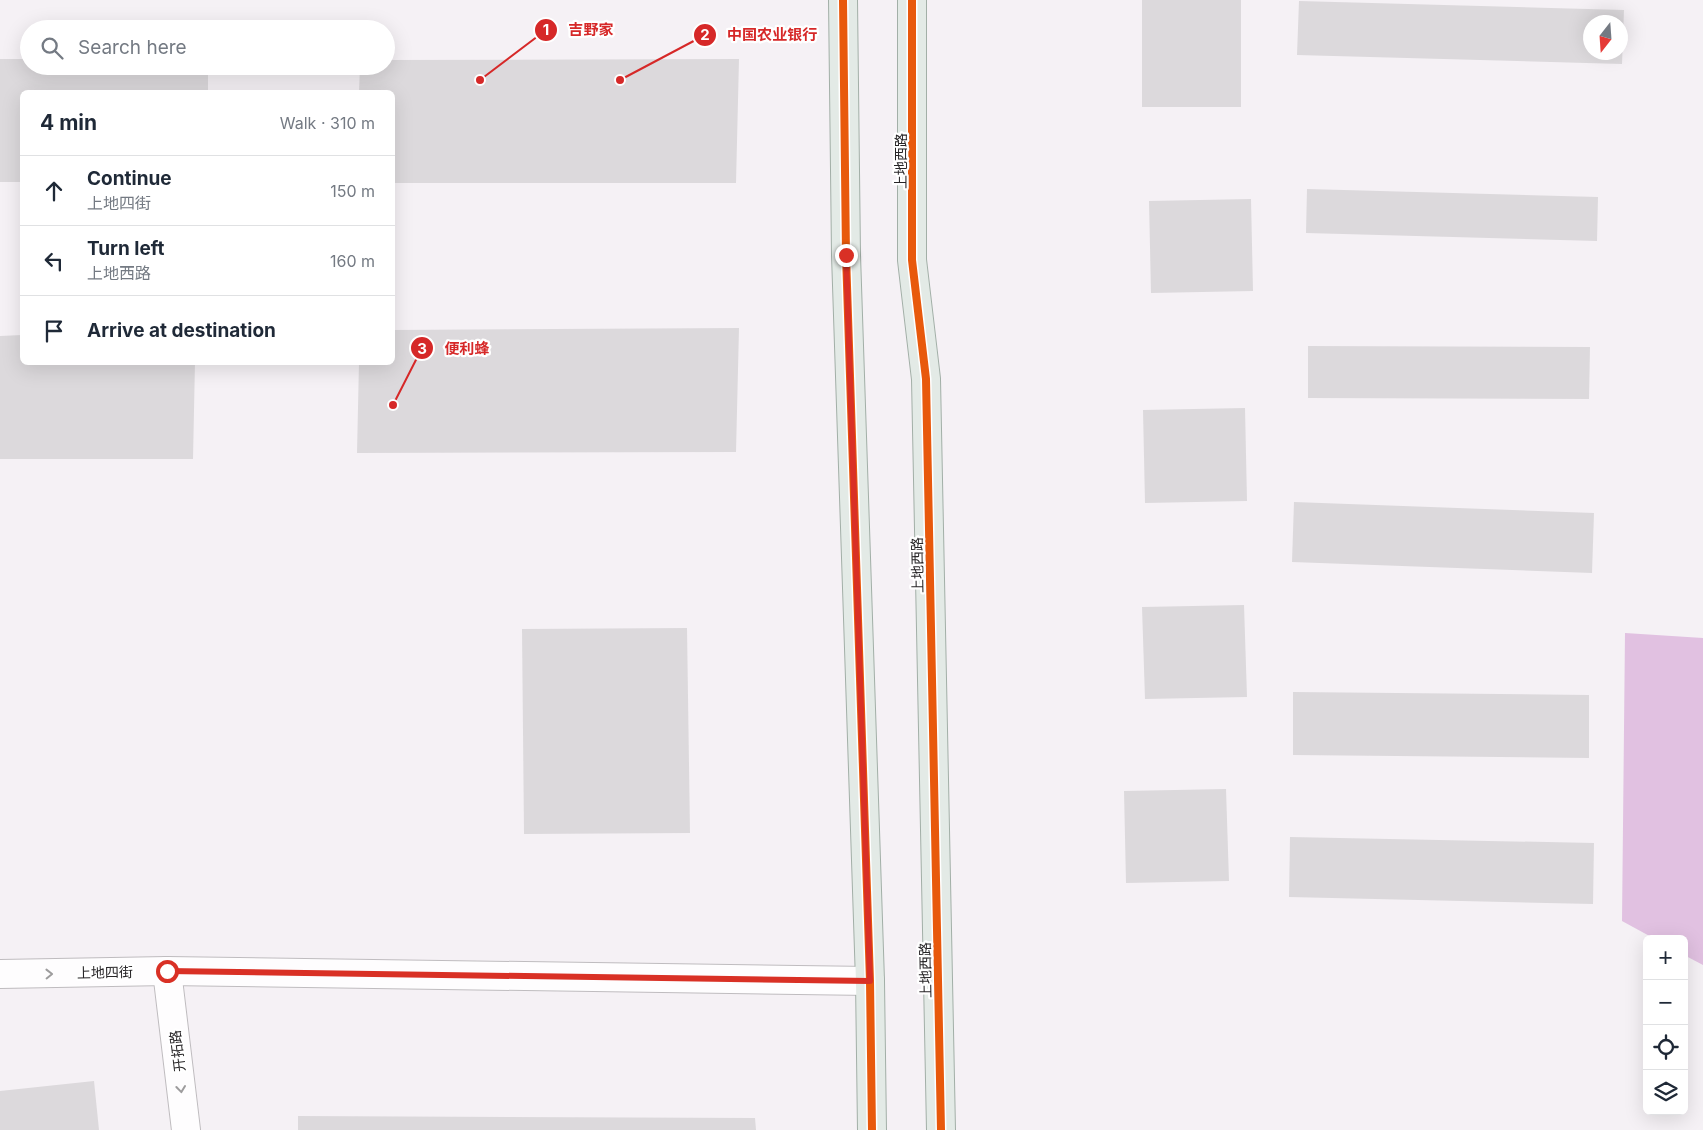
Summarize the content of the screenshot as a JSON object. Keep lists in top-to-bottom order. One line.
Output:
{"streets":{"main road":["上地西路"],"street":["上地四街","开拓路"]},"crossings":[["上地四街","开拓路"]],"one_way":["开拓路"],"places":["吉野家","中国农业银行","便利蜂"],"north":"bottom","page":{"search":"Search here","heading":["4 min","Walk · 310 m"],"list":[["Continue","上地四街","150 m"],["Turn left","上地西路","160 m"],"Arrive at destination"],"map_buttons":["+","−"]}}
